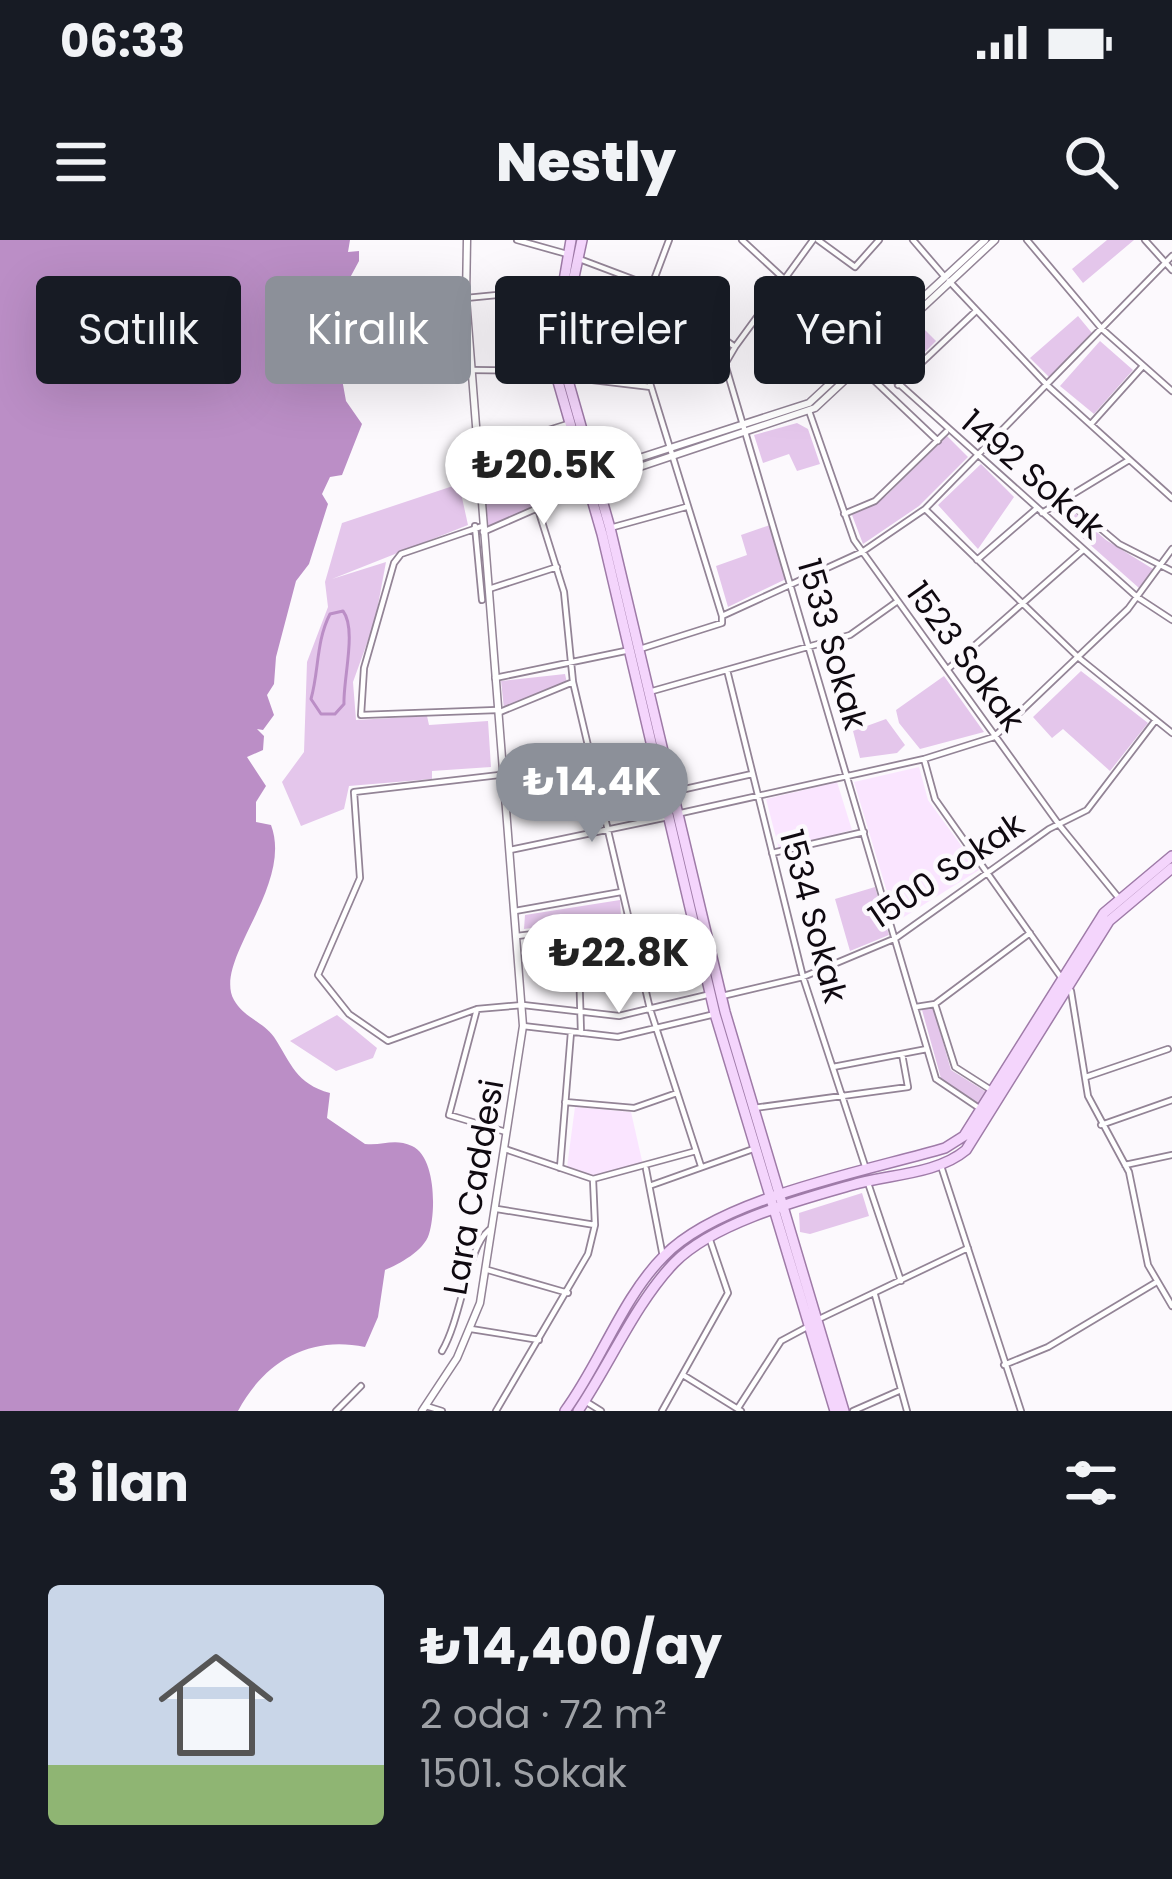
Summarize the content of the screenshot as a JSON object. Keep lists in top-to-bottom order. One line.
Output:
{"streets":{"street":["1492 Sokak","1533 Sokak","1523 Sokak","1500 Sokak","1534 Sokak","Lara Caddesi"]},"crossings":[["1533 Sokak","1500 Sokak"],["1523 Sokak","1500 Sokak"],["1500 Sokak","1534 Sokak"],["1500 Sokak","Lara Caddesi"]],"page":{"status":"06:33","header":"Nestly","chip":["Satılık","Kiralık","Filtreler","Yeni"],"price":["₺20.5K","₺14.4K","₺22.8K"],"heading":"3 ilan","list":[{"name":"₺14,400/ay","note":"2 oda · 72 m² · 1501. Sokak"}]}}
